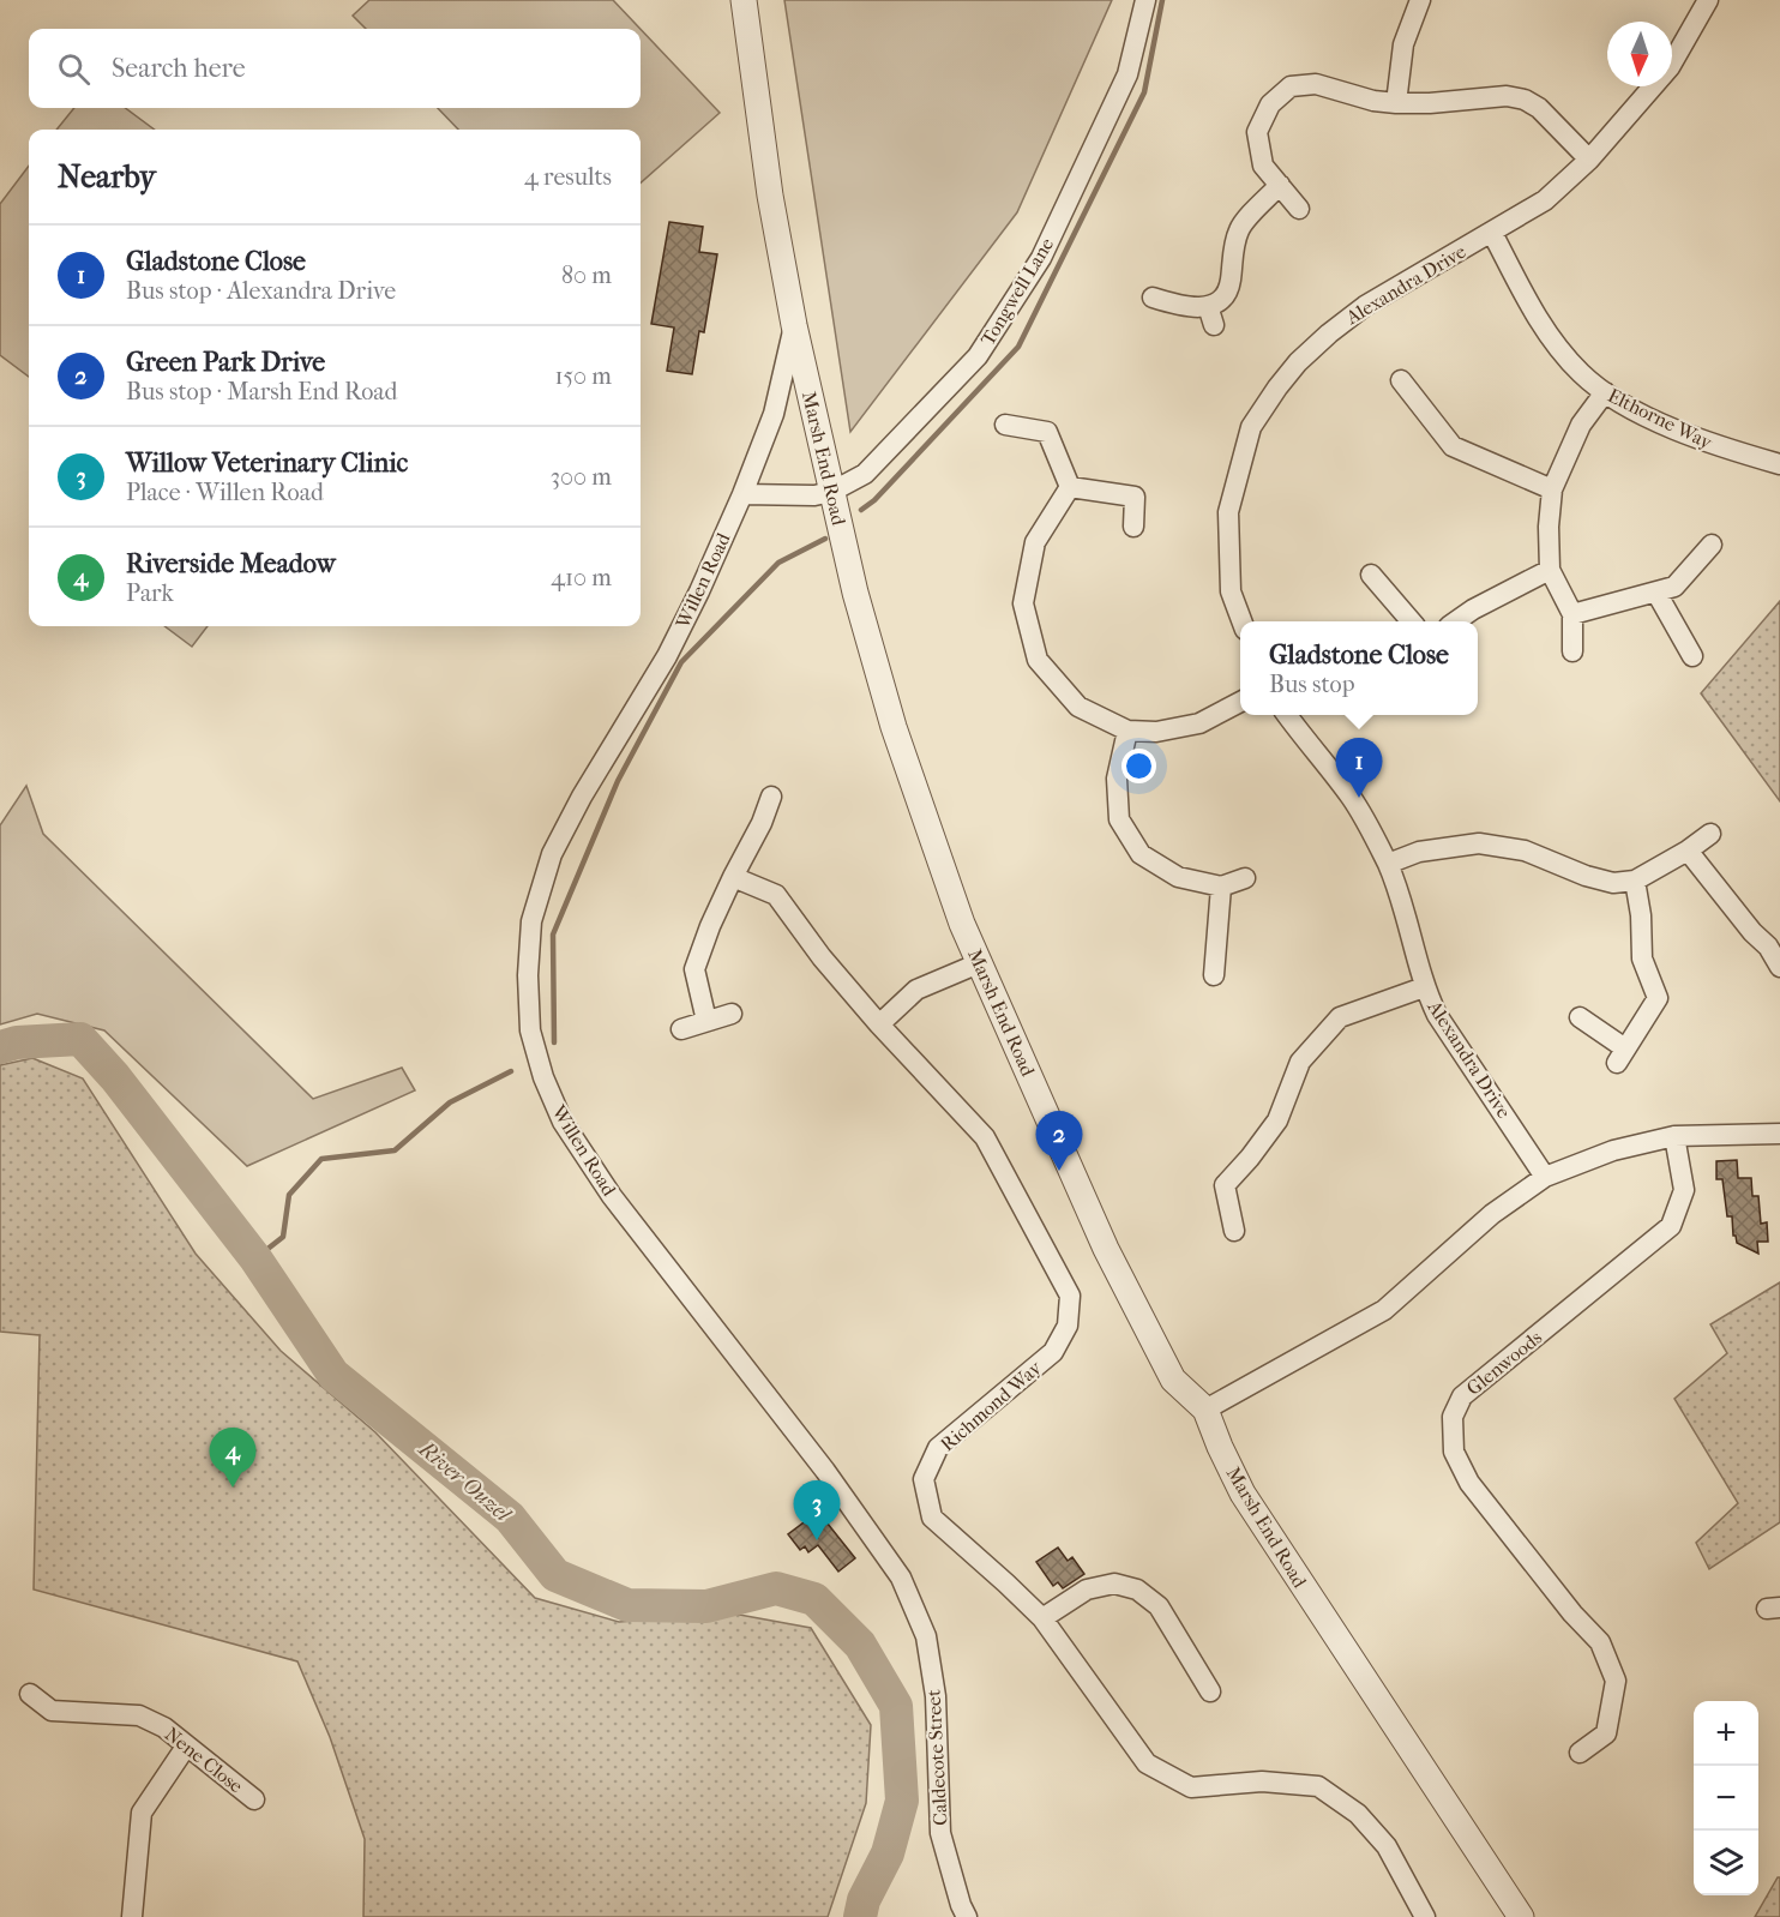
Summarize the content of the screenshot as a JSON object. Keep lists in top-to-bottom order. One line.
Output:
{"streets":{"street":["Alexandra Drive","Tongwell Lane","Elthorne Way","Marsh End Road","Willen Road","Glenwoods","Richmond Way","Caldecote Street","Nene Close"]},"crossings":[["Alexandra Drive","Elthorne Way"],["Tongwell Lane","Marsh End Road"],["Marsh End Road","Willen Road"],["Willen Road","Caldecote Street"]],"water":["River Ouzel"],"north":"bottom","page":{"search":"Search here","heading":["Nearby","4 results"],"list":[{"mark":"1","name":"Gladstone Close","note":"Bus stop · Alexandra Drive","value":"80 m"},{"mark":"2","name":"Green Park Drive","note":"Bus stop · Marsh End Road","value":"150 m"},{"mark":"3","name":"Willow Veterinary Clinic","note":"Place · Willen Road","value":"300 m"},{"mark":"4","name":"Riverside Meadow","note":"Park","value":"410 m"}],"popup":["Gladstone Close","Bus stop"],"pins":["1","2","4","3"],"map_buttons":["+","−"]}}
